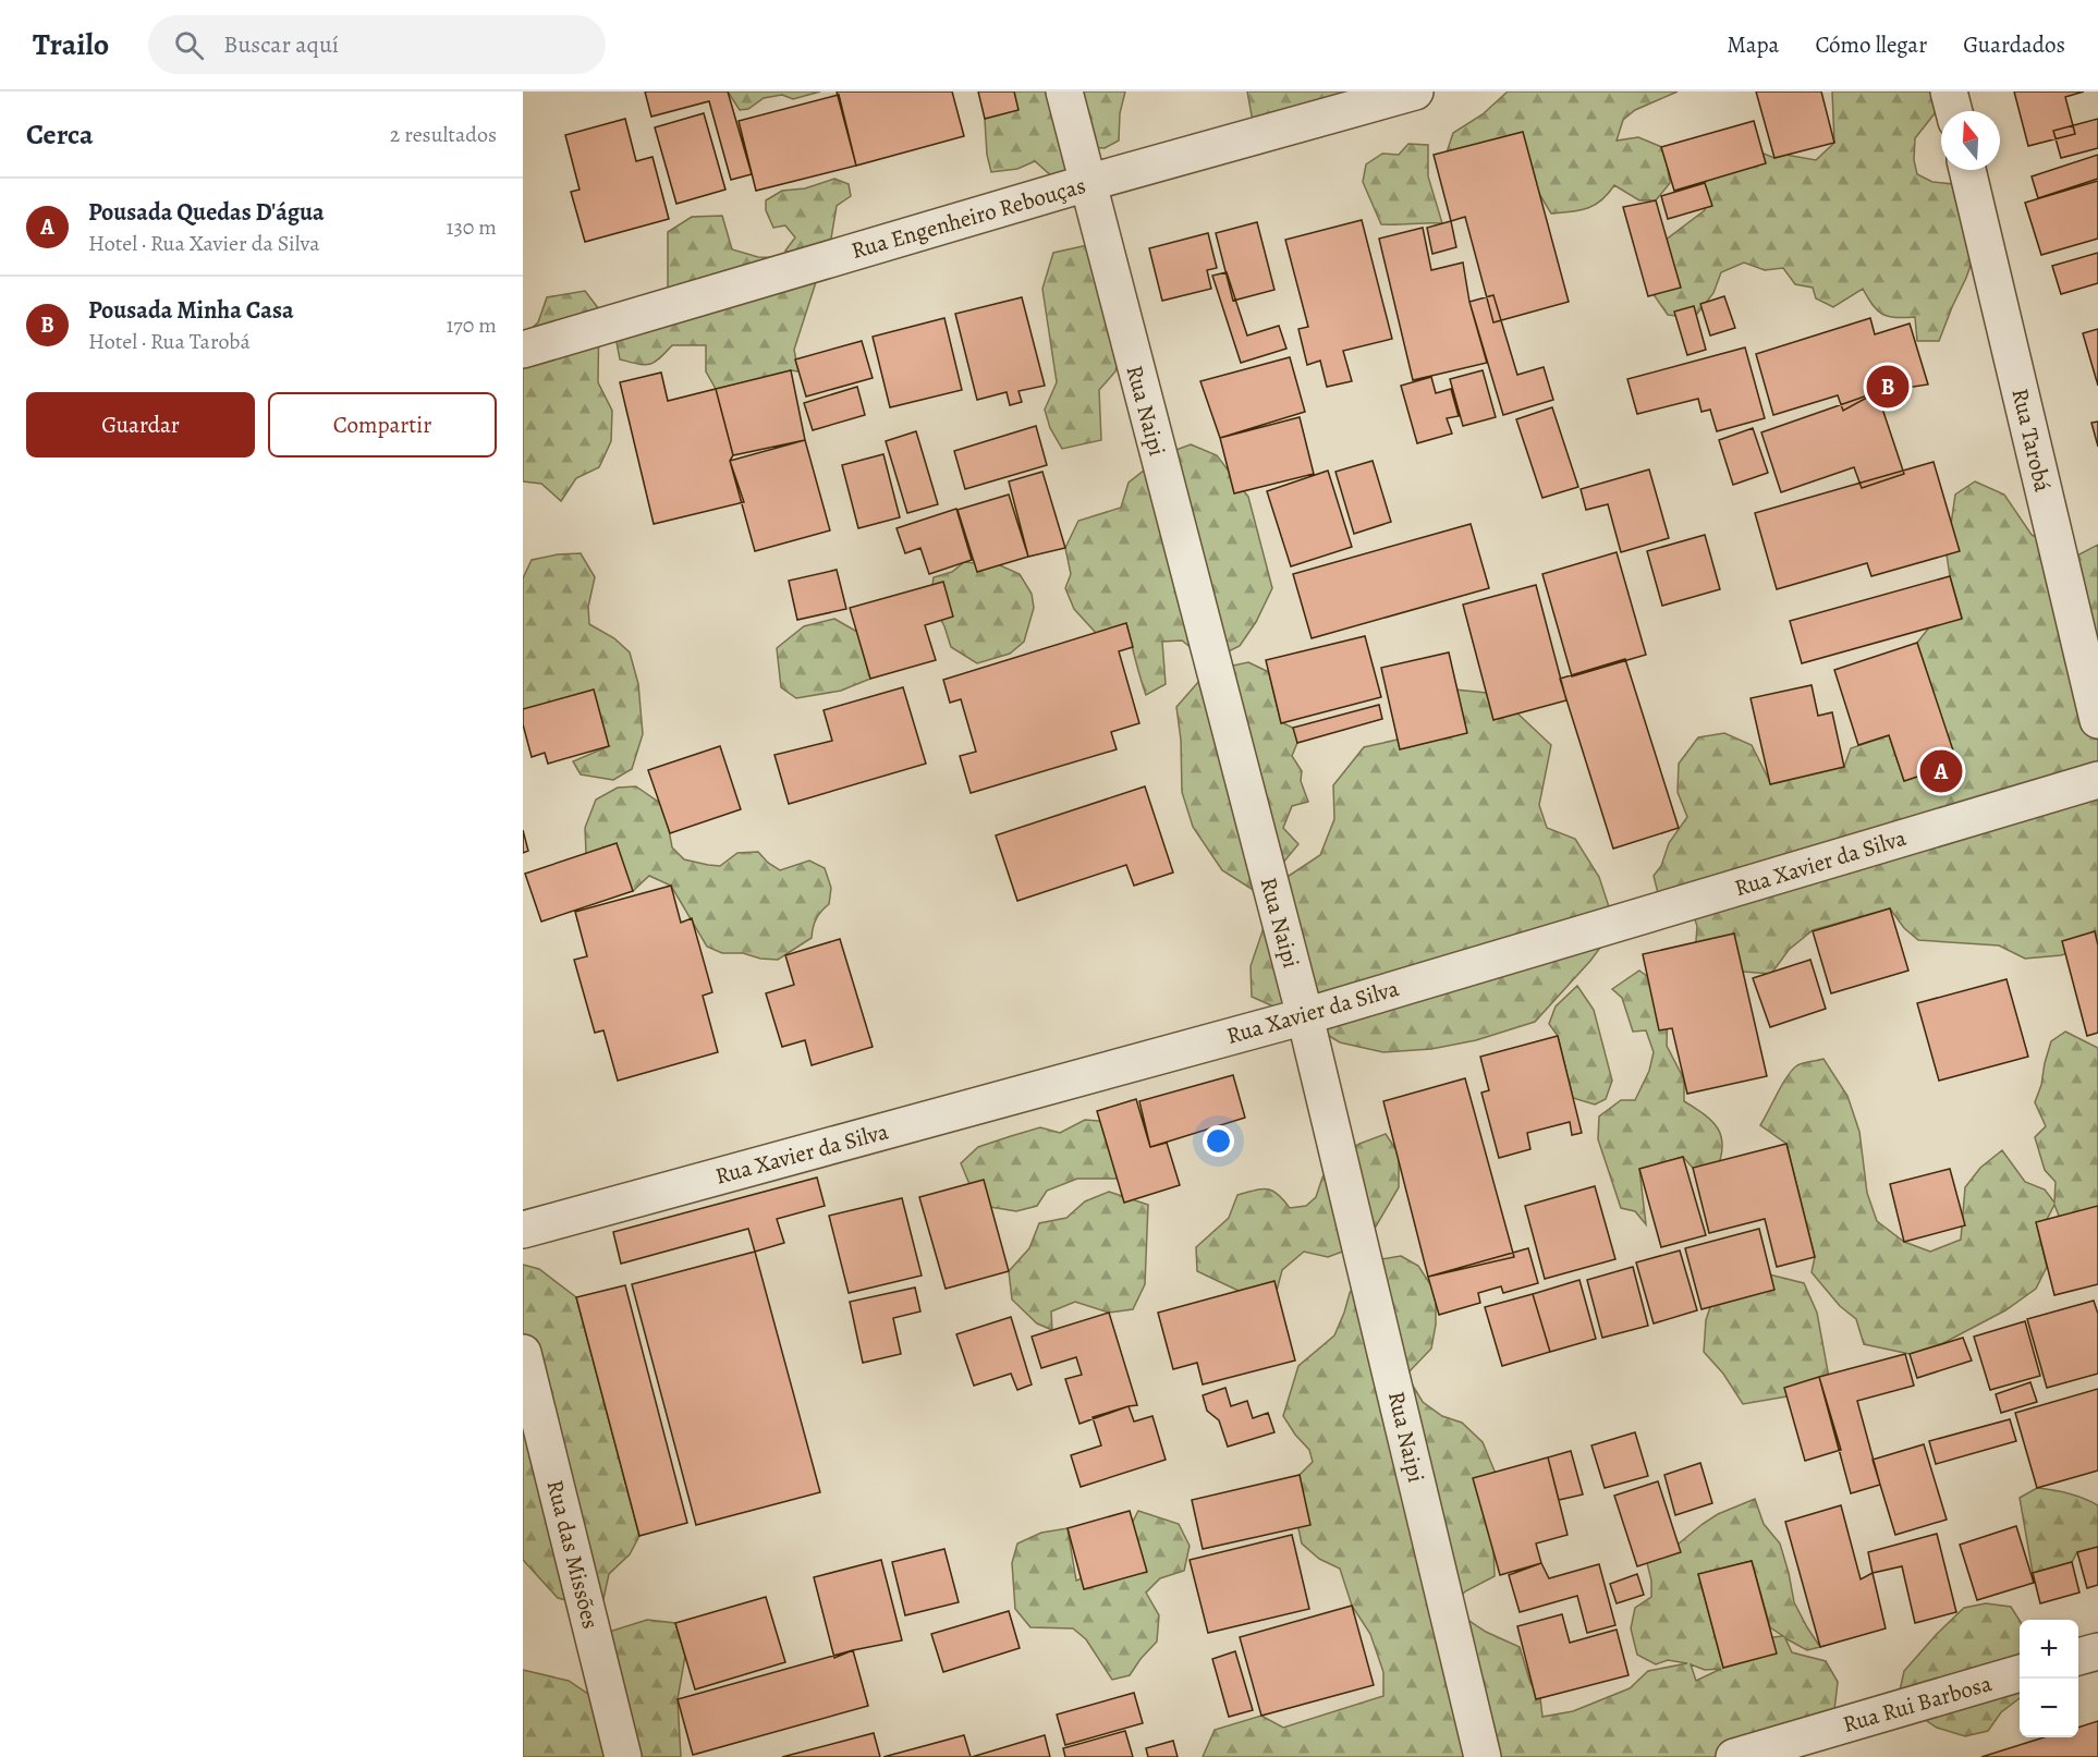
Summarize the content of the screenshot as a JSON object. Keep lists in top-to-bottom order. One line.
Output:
{"streets":{"street":["Rua Engenheiro Rebouças","Rua Naipi","Rua Tarobá","Rua Xavier da Silva","Rua das Missões","Rua Rui Barbosa"]},"crossings":[["Rua Engenheiro Rebouças","Rua Naipi"],["Rua Naipi","Rua Xavier da Silva"]],"north":"top","page":{"header":"Trailo","search":"Buscar aquí","nav":["Mapa","Cómo llegar","Guardados"],"heading":["Cerca","2 resultados"],"list":[{"mark":"A","name":"Pousada Quedas D'água","note":"Hotel · Rua Xavier da Silva","value":"130 m"},{"mark":"B","name":"Pousada Minha Casa","note":"Hotel · Rua Tarobá","value":"170 m"}],"pins":["B","A"],"buttons":["Guardar","Compartir"],"map_buttons":["+","−"]}}
